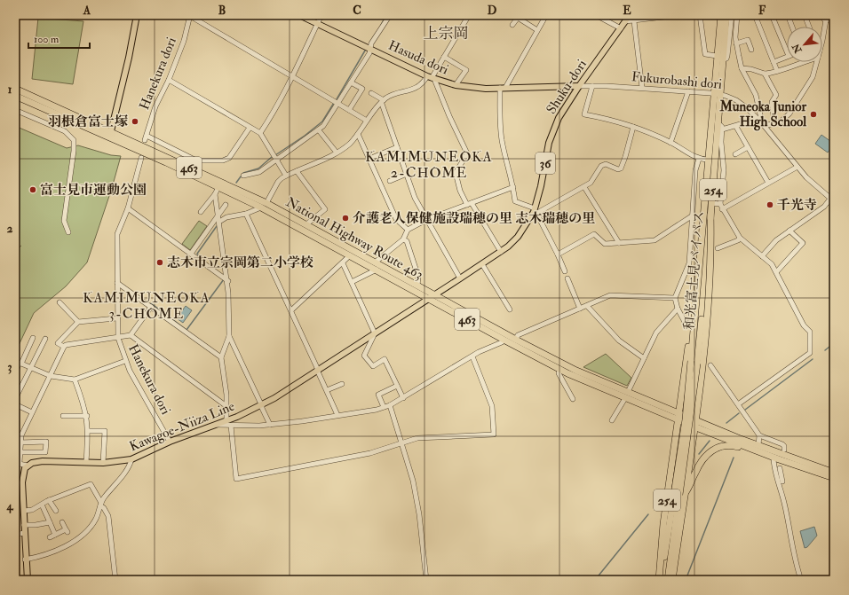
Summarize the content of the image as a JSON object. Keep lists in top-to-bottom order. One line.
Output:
{"streets":{"highway":["463","254","National Highway Route 463","和光富士見バイパス"],"main road":["Hasuda dori","Shuku-dori","36","Kawagoe-Niiza Line"],"street":["Hanekura dori","Fukurobashi dori"]},"crossings":[["Hasuda dori","Fukurobashi dori"],["Hasuda dori","Shuku-dori"],["Hanekura dori","Kawagoe-Niiza Line"],["Fukurobashi dori","Shuku-dori"],["Fukurobashi dori","和光富士見バイパス"],["Shuku-dori","National Highway Route 463"],["Shuku-dori","Kawagoe-Niiza Line"],["254","National Highway Route 463"],["254","和光富士見バイパス"],["National Highway Route 463","和光富士見バイパス"],["National Highway Route 463","Kawagoe-Niiza Line"]],"districts":["上宗岡","KAMIMUNEOKA 2-CHOME","KAMIMUNEOKA 3-CHOME"],"places":["Muneoka Junior High School","羽根倉富士塚","富士見市運動公園","千光寺","介護老人保健施設瑞穂の里 志木瑞穂の里","志木市立宗岡第二小学校"],"scale_bar":"100 m","north":"bottom left","grid":{"columns":["A","B","C","D","E","F"],"rows":["1","2","3","4"]}}
